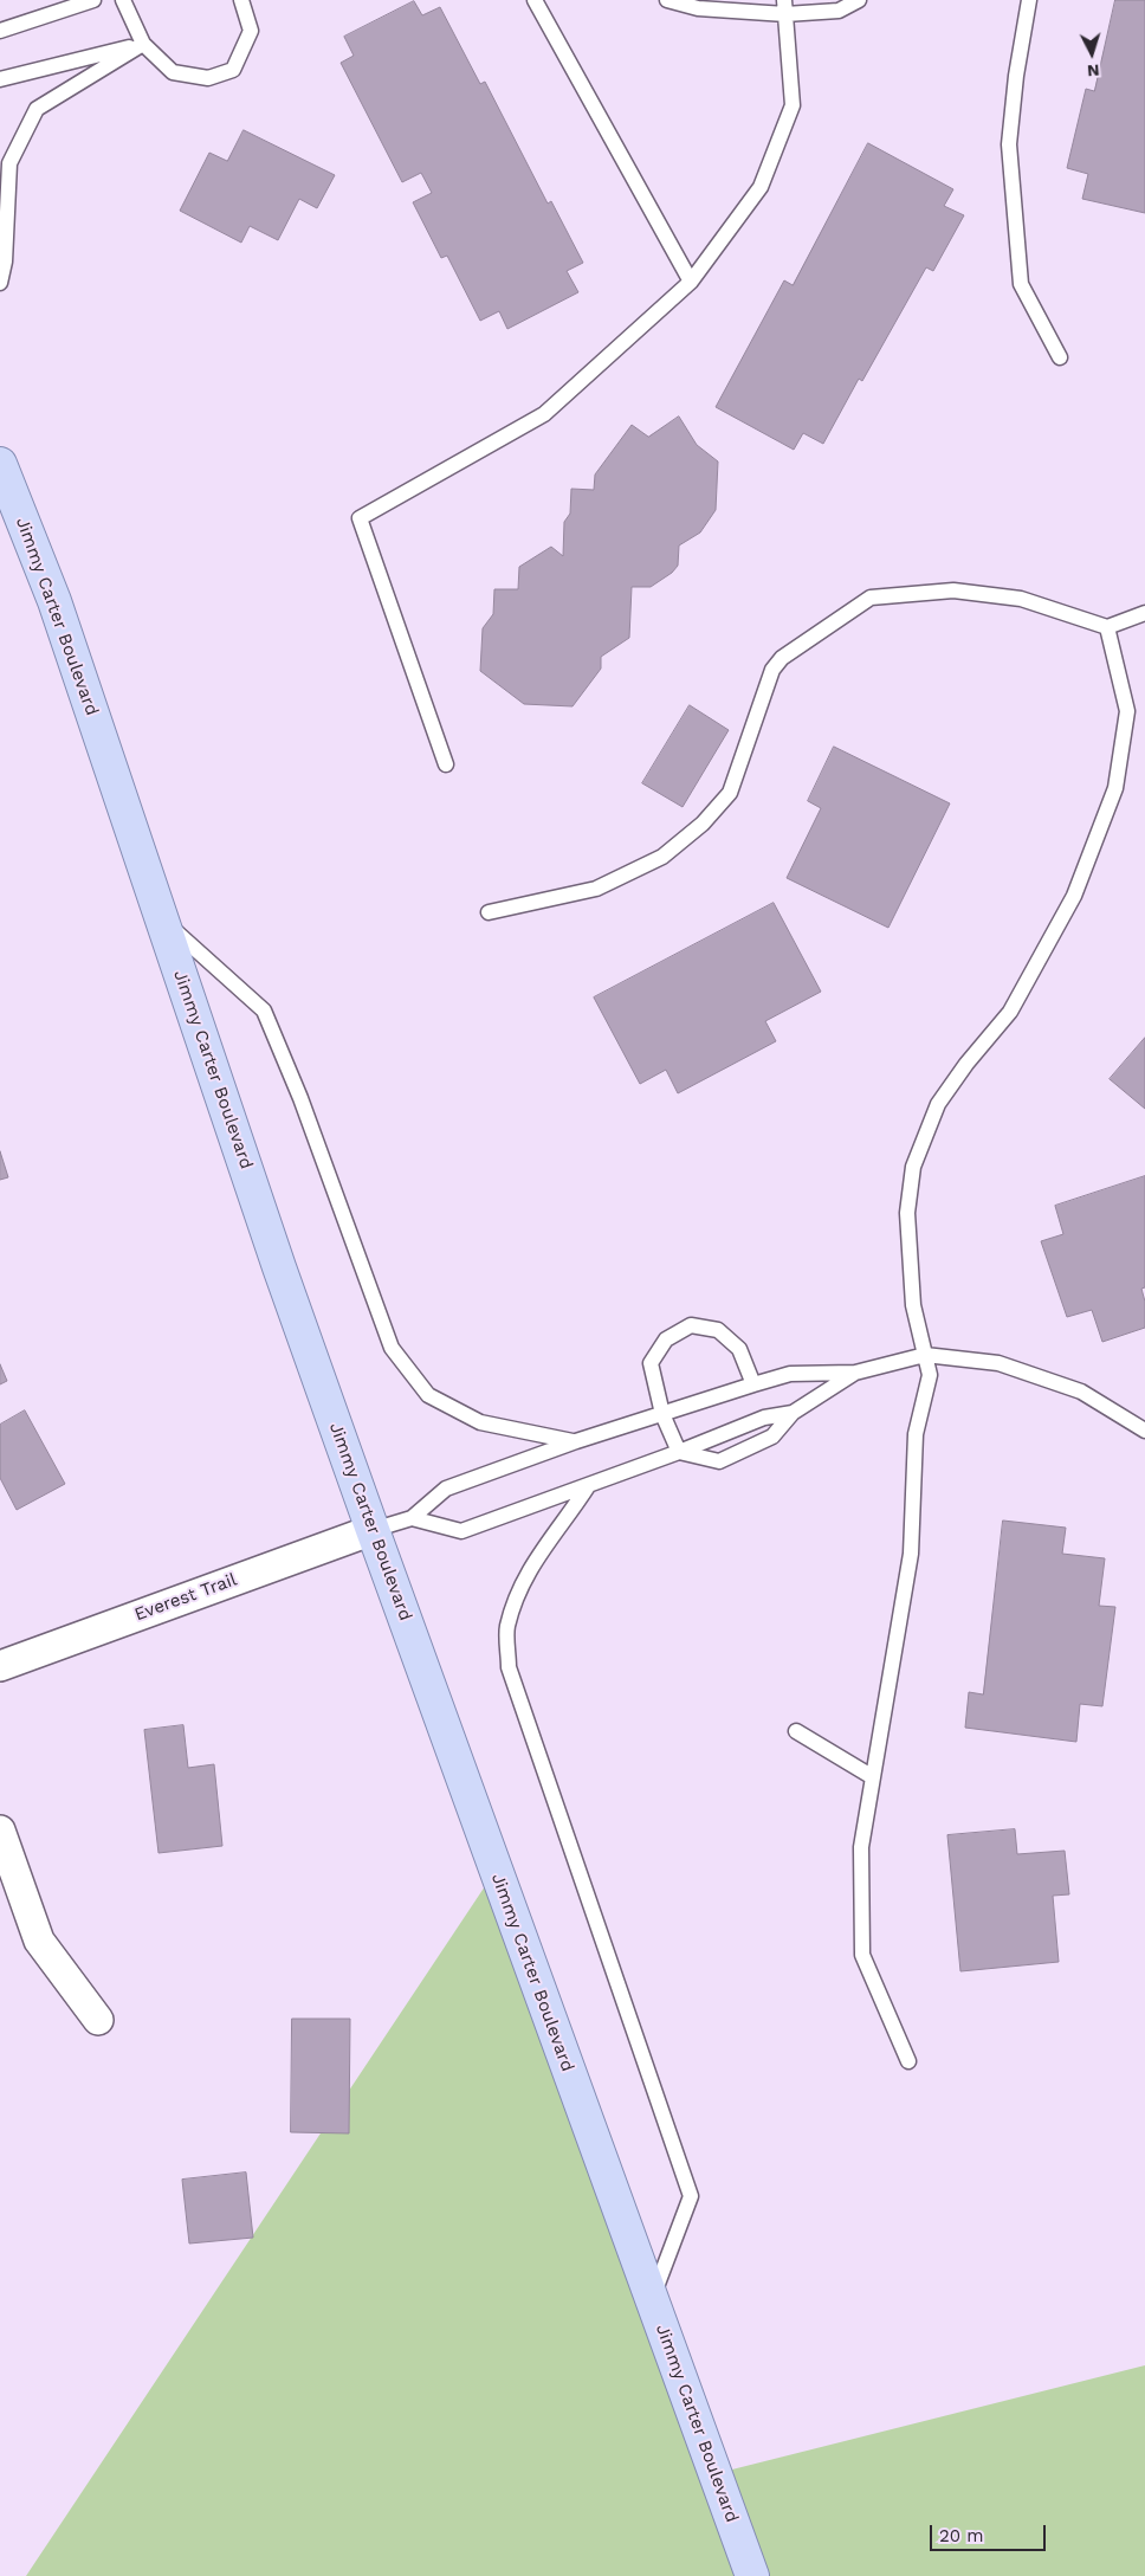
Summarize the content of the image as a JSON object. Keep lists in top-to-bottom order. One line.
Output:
{"streets":{"main road":["Jimmy Carter Boulevard"],"street":["Everest Trail"]},"crossings":[["Jimmy Carter Boulevard","Everest Trail"]],"scale_bar":"20 m","north":"bottom"}
